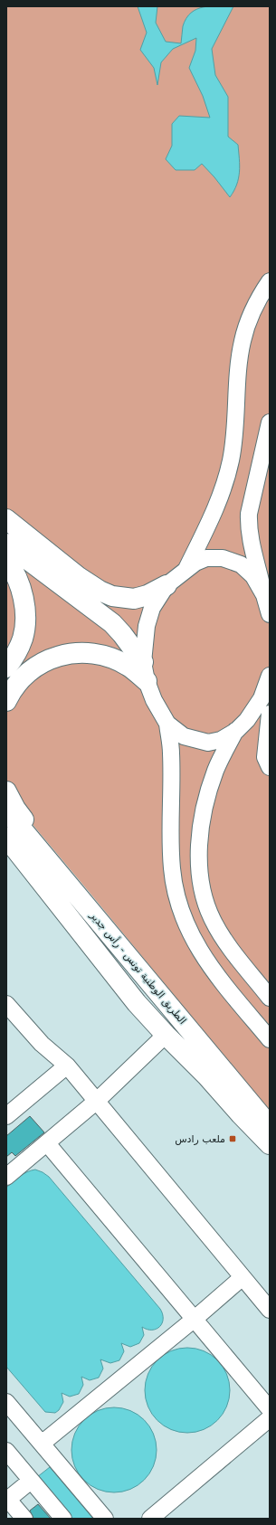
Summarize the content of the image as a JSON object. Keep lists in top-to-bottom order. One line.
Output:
{"streets":{"main road":["الطريق الوطنية تونس - رأس جدير"]},"places":{"transit":["ملعب رادس"]}}
